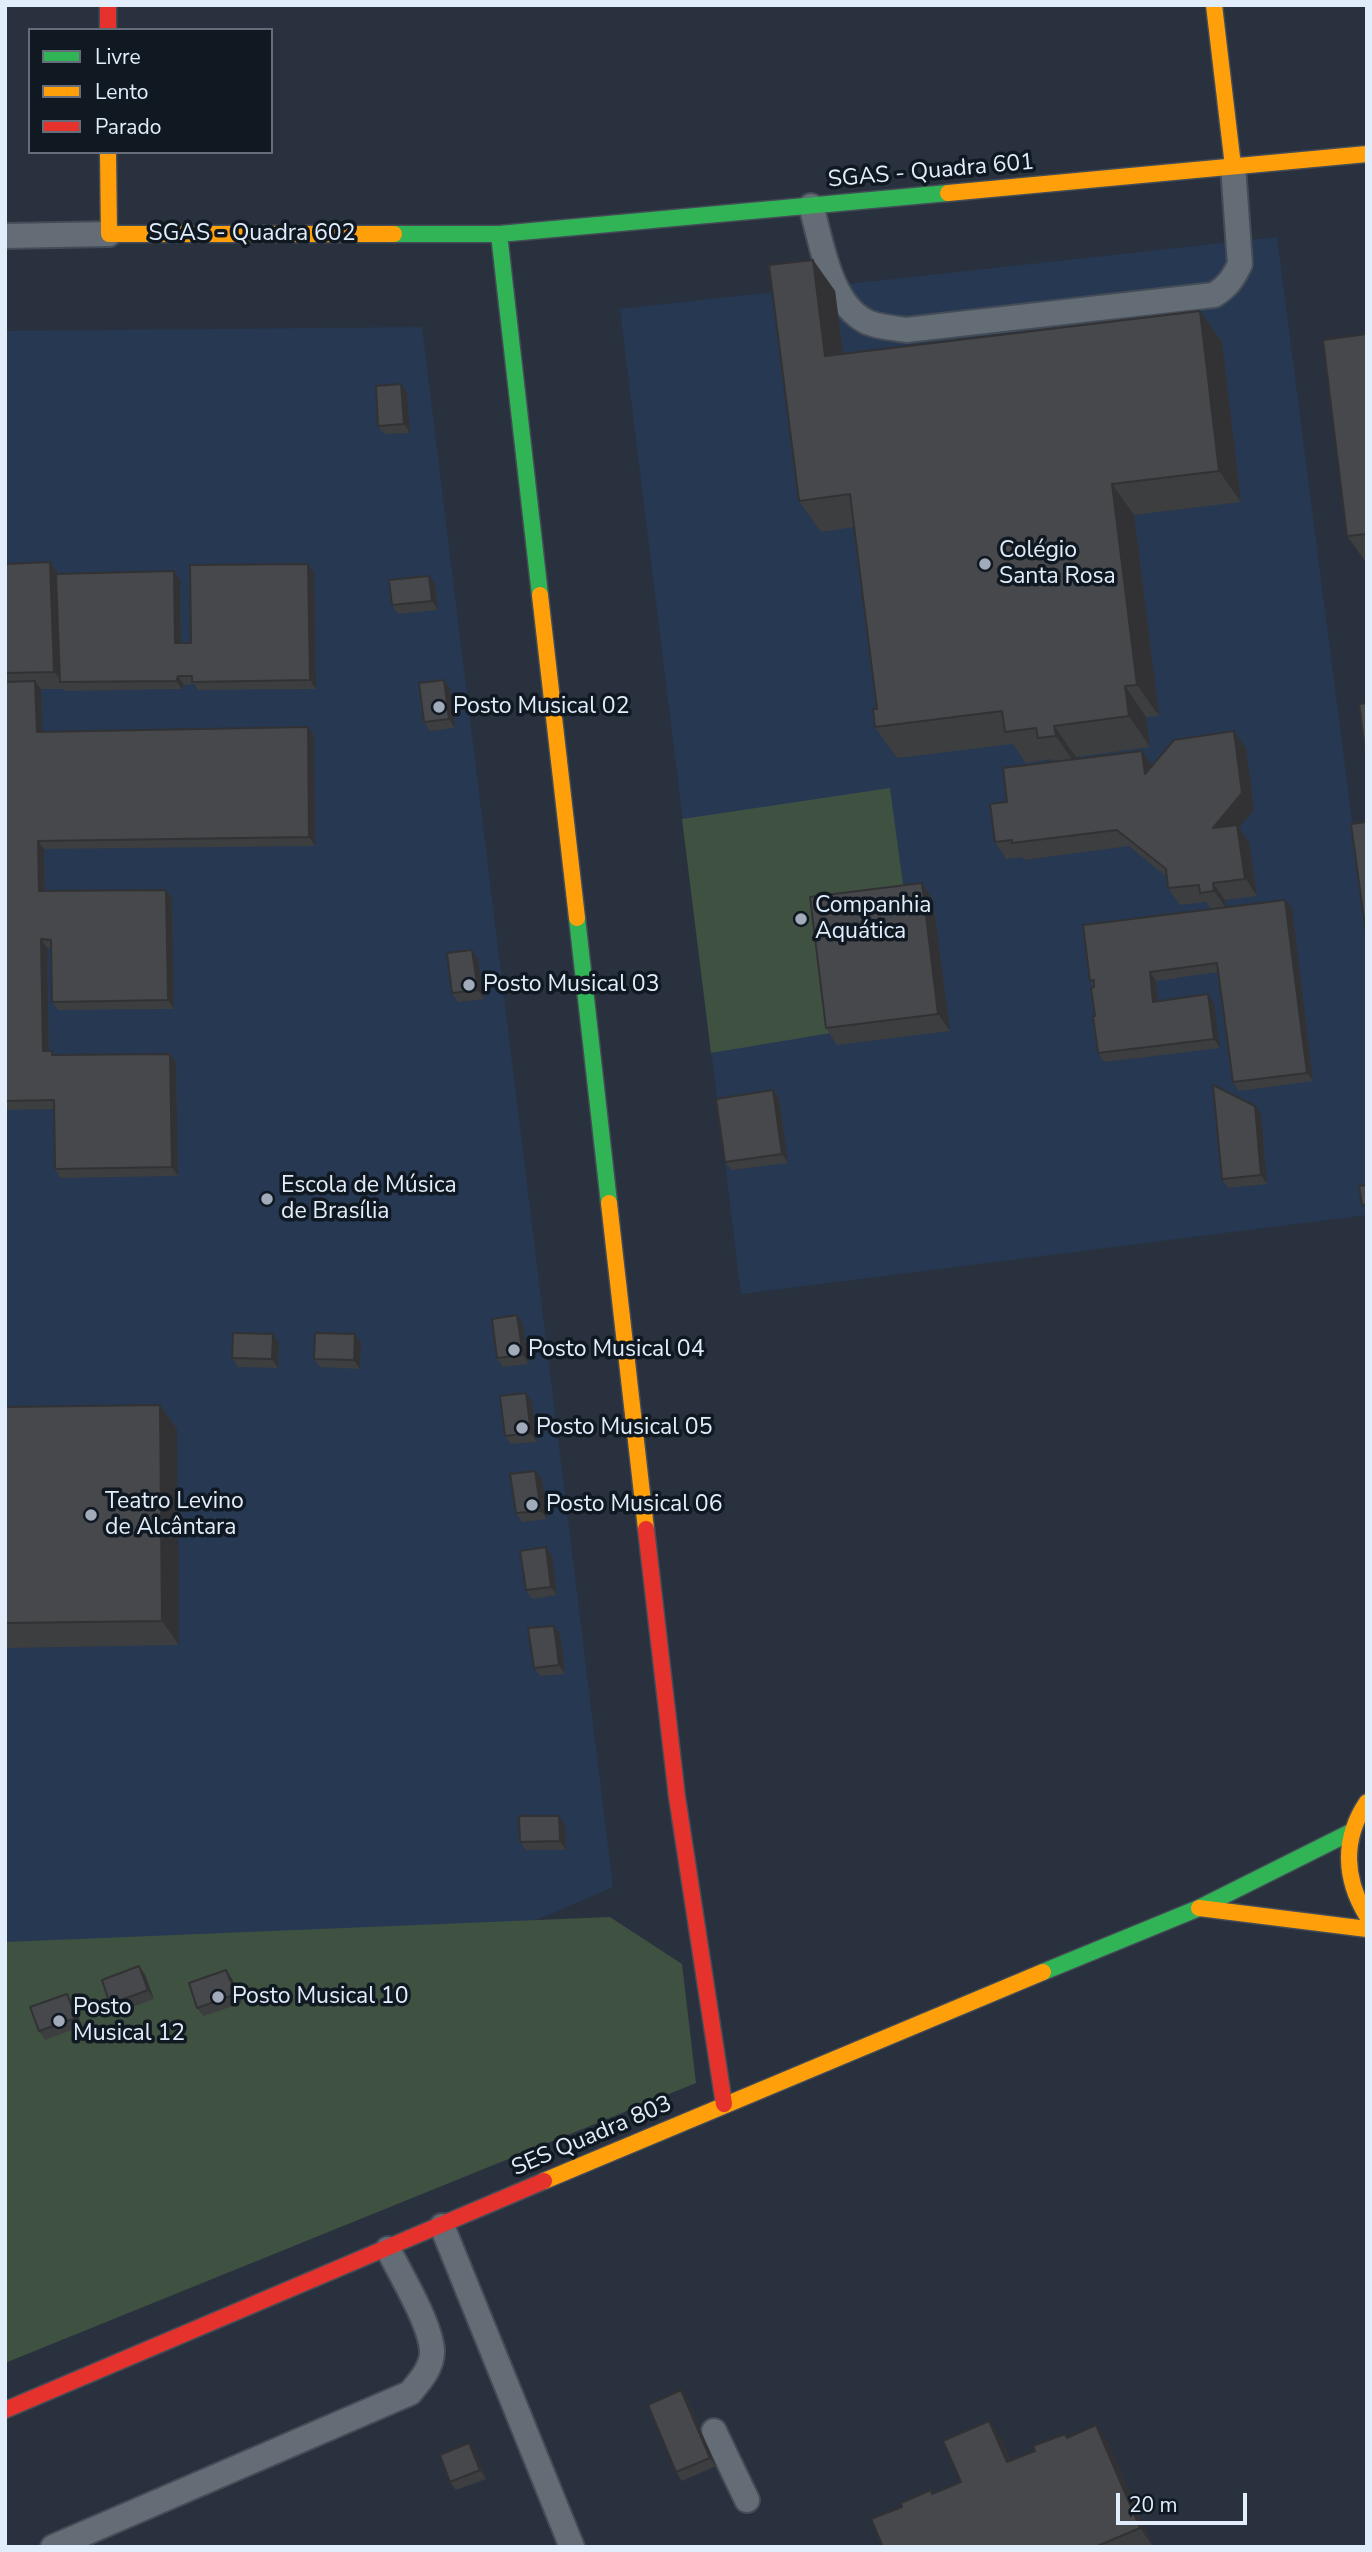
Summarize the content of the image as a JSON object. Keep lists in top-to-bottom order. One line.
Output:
{"streets":{"street":["SGAS - Quadra 601","SGAS - Quadra 602","SES Quadra 803"]},"crossings":[["SGAS - Quadra 601","SGAS - Quadra 602"]],"places":["Colégio Santa Rosa","Posto Musical 02","Companhia Aquática","Posto Musical 03","Escola de Música de Brasília","Posto Musical 04","Posto Musical 05","Posto Musical 06","Teatro Levino de Alcântara","Posto Musical 10","Posto Musical 12"],"legend":["Livre","Lento","Parado"],"scale_bar":"20 m"}
